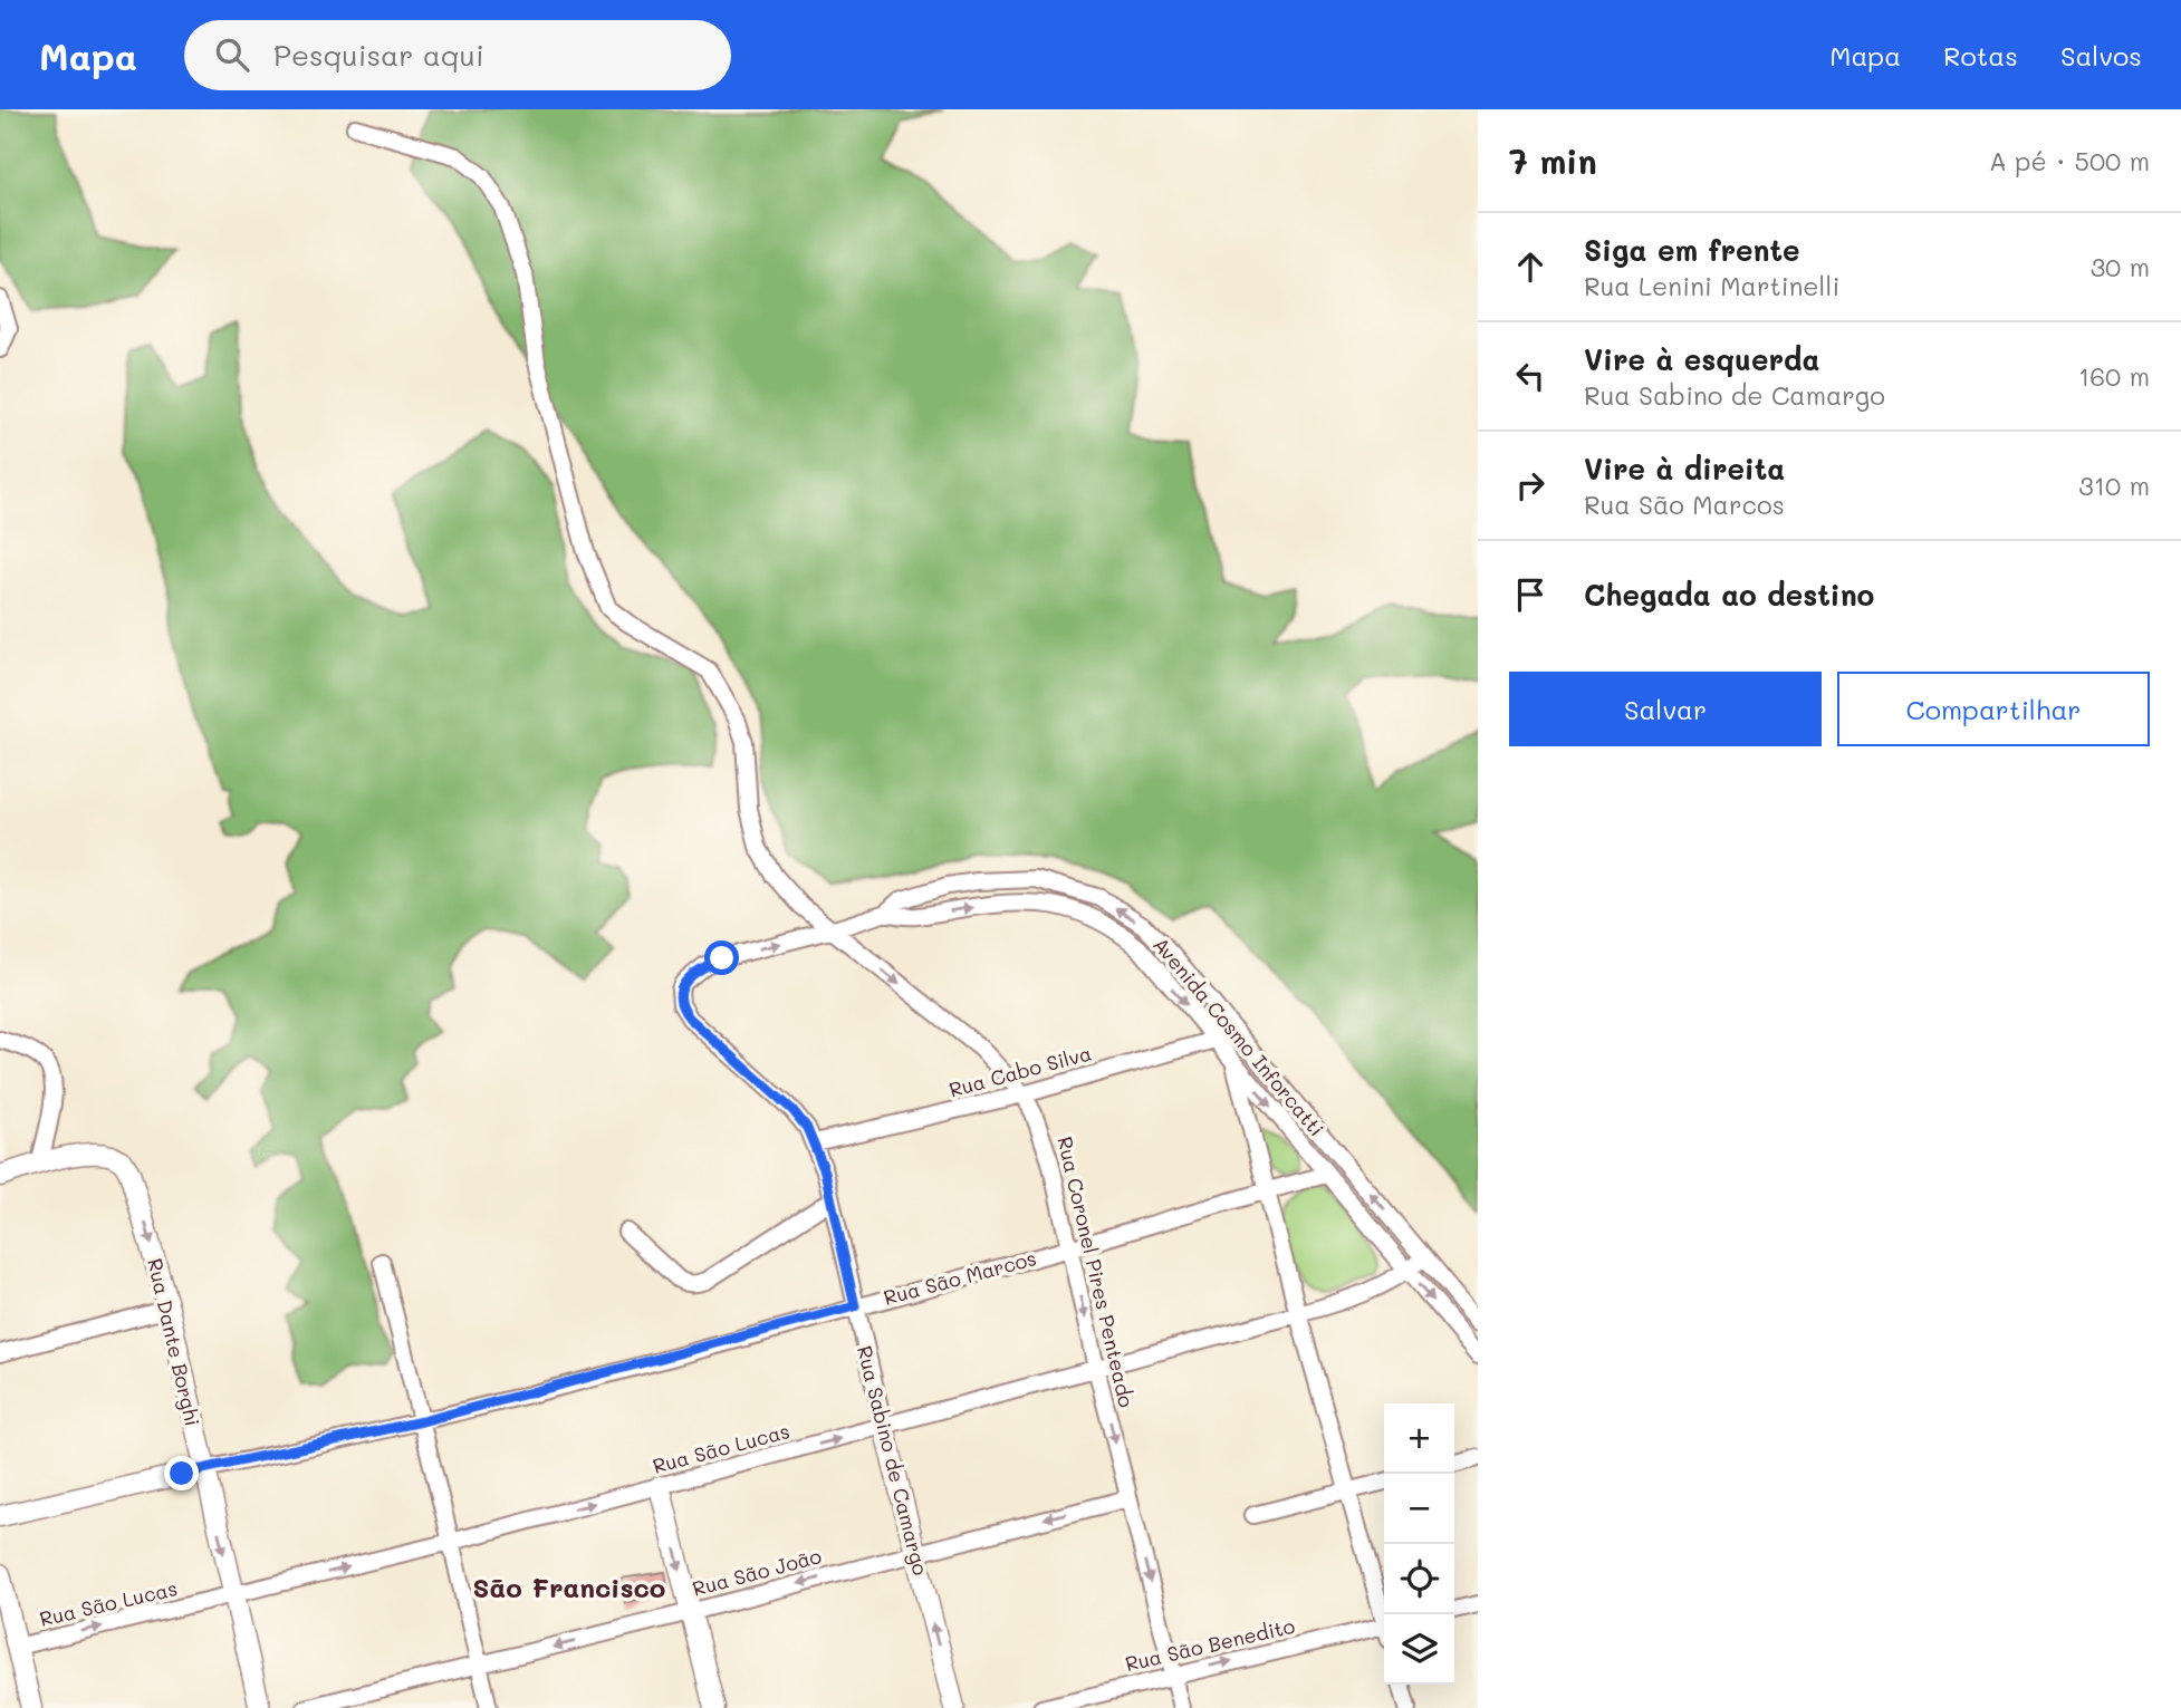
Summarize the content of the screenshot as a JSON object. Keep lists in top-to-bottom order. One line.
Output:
{"streets":{"street":["Avenida Cosmo Inforcatti","Rua Cabo Silva","Rua Coronel Pires Penteado","Rua São Marcos","Rua Dante Borghi","Rua São Lucas","Rua Sabino de Camargo","Rua São João","Rua São Benedito"]},"crossings":[["Avenida Cosmo Inforcatti","Rua Cabo Silva"],["Avenida Cosmo Inforcatti","Rua São Marcos"],["Avenida Cosmo Inforcatti","Rua São Lucas"],["Rua Cabo Silva","Rua Coronel Pires Penteado"],["Rua Cabo Silva","Rua Sabino de Camargo"],["Rua Coronel Pires Penteado","Rua São Marcos"],["Rua Coronel Pires Penteado","Rua São Lucas"],["Rua Coronel Pires Penteado","Rua Sabino de Camargo"],["Rua Coronel Pires Penteado","Rua São João"],["Rua Coronel Pires Penteado","Rua São Benedito"],["Rua São Marcos","Rua Dante Borghi"],["Rua São Marcos","Rua Sabino de Camargo"],["Rua Dante Borghi","Rua São Lucas"],["Rua São Lucas","Rua Sabino de Camargo"],["Rua Sabino de Camargo","Rua São João"]],"one_way":["Rua Dante Borghi","Rua São Lucas","Rua São João","Rua São Benedito"],"districts":["São Francisco"],"page":{"header":"Mapa","search":"Pesquisar aqui","nav":["Mapa","Rotas","Salvos"],"heading":["7 min","A pé · 500 m"],"list":[["Siga em frente","Rua Lenini Martinelli","30 m"],["Vire à esquerda","Rua Sabino de Camargo","160 m"],["Vire à direita","Rua São Marcos","310 m"],"Chegada ao destino"],"buttons":["Salvar","Compartilhar"],"map_buttons":["+","−"]}}
